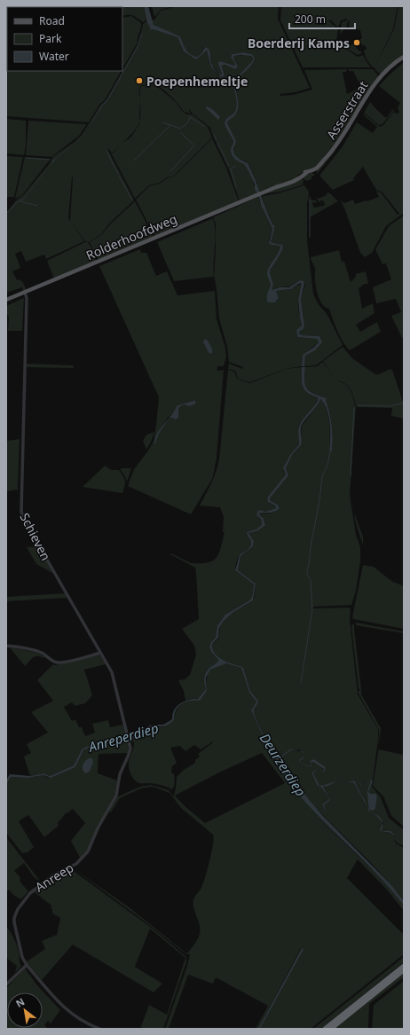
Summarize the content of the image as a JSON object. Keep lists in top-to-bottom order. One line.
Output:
{"streets":{"main road":["Asserstraat","Rolderhoofdweg"],"street":["Schieven","Anreep"]},"crossings":[["Asserstraat","Rolderhoofdweg"],["Rolderhoofdweg","Schieven"],["Schieven","Anreep"]],"water":["Anreperdiep","Deurzerdiep"],"places":["Boerderij Kamps","Poepenhemeltje"],"legend":["Road","Park","Water"],"scale_bar":"200 m","north":"top left"}
